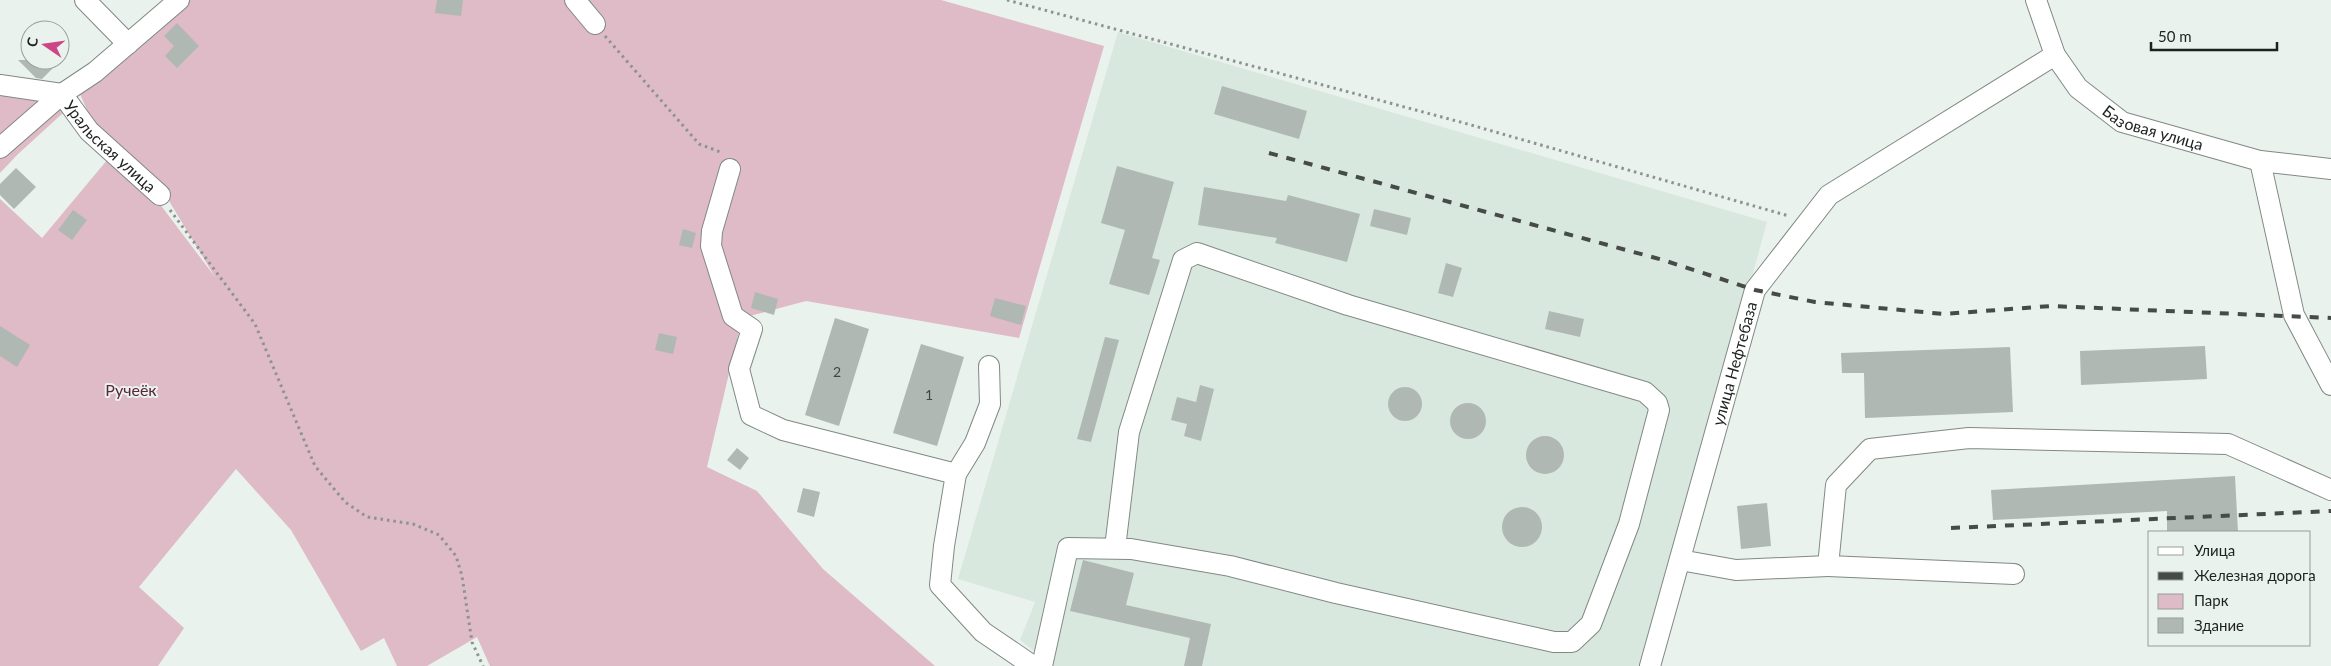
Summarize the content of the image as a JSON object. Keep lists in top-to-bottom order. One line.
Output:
{"streets":{"street":["Базовая улица","Уральская улица","улица Нефтебаза"]},"crossings":[["Базовая улица","улица Нефтебаза"]],"parks":["Ручеёк"],"house_numbers":["2","1"],"legend":["Улица","Железная дорога","Парк","Здание"],"scale_bar":"50 m","north":"left"}
